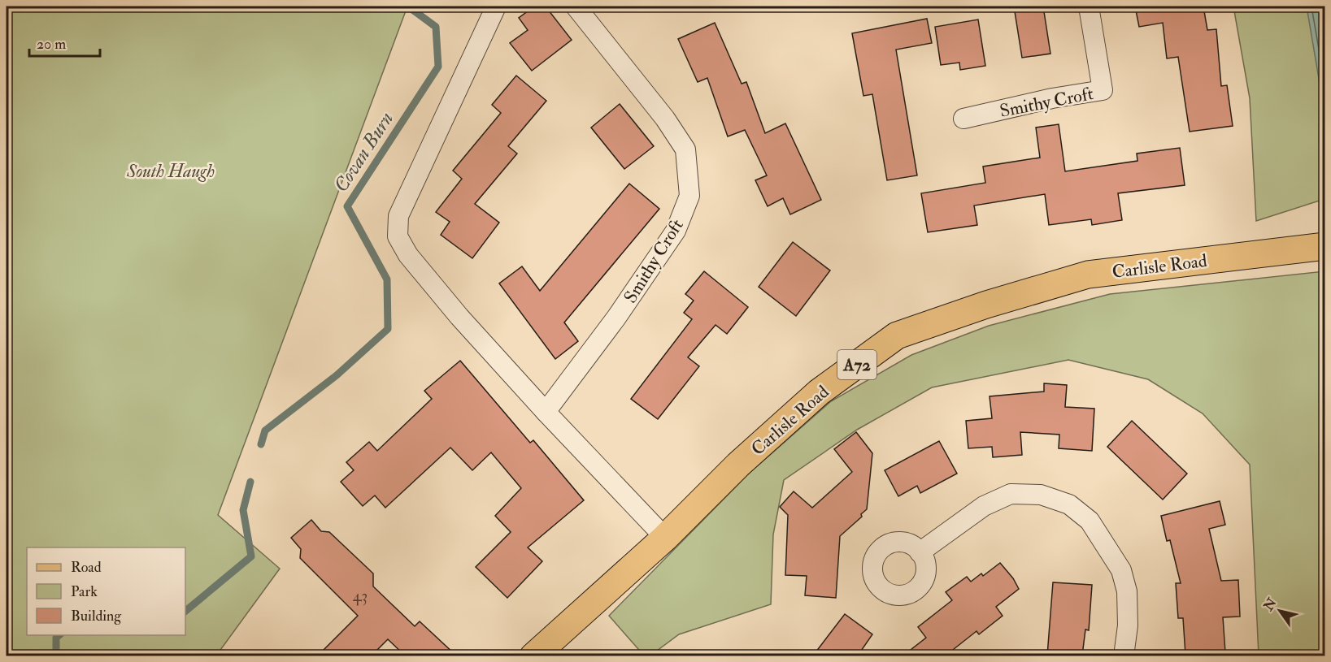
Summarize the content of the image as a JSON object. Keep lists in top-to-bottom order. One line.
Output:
{"streets":{"main road":["Carlisle Road","A72"],"street":["Smithy Croft"]},"water":["Covan Burn"],"parks":["South Haugh"],"house_numbers":["43"],"legend":["Road","Park","Building"],"scale_bar":"20 m","north":"top left"}
